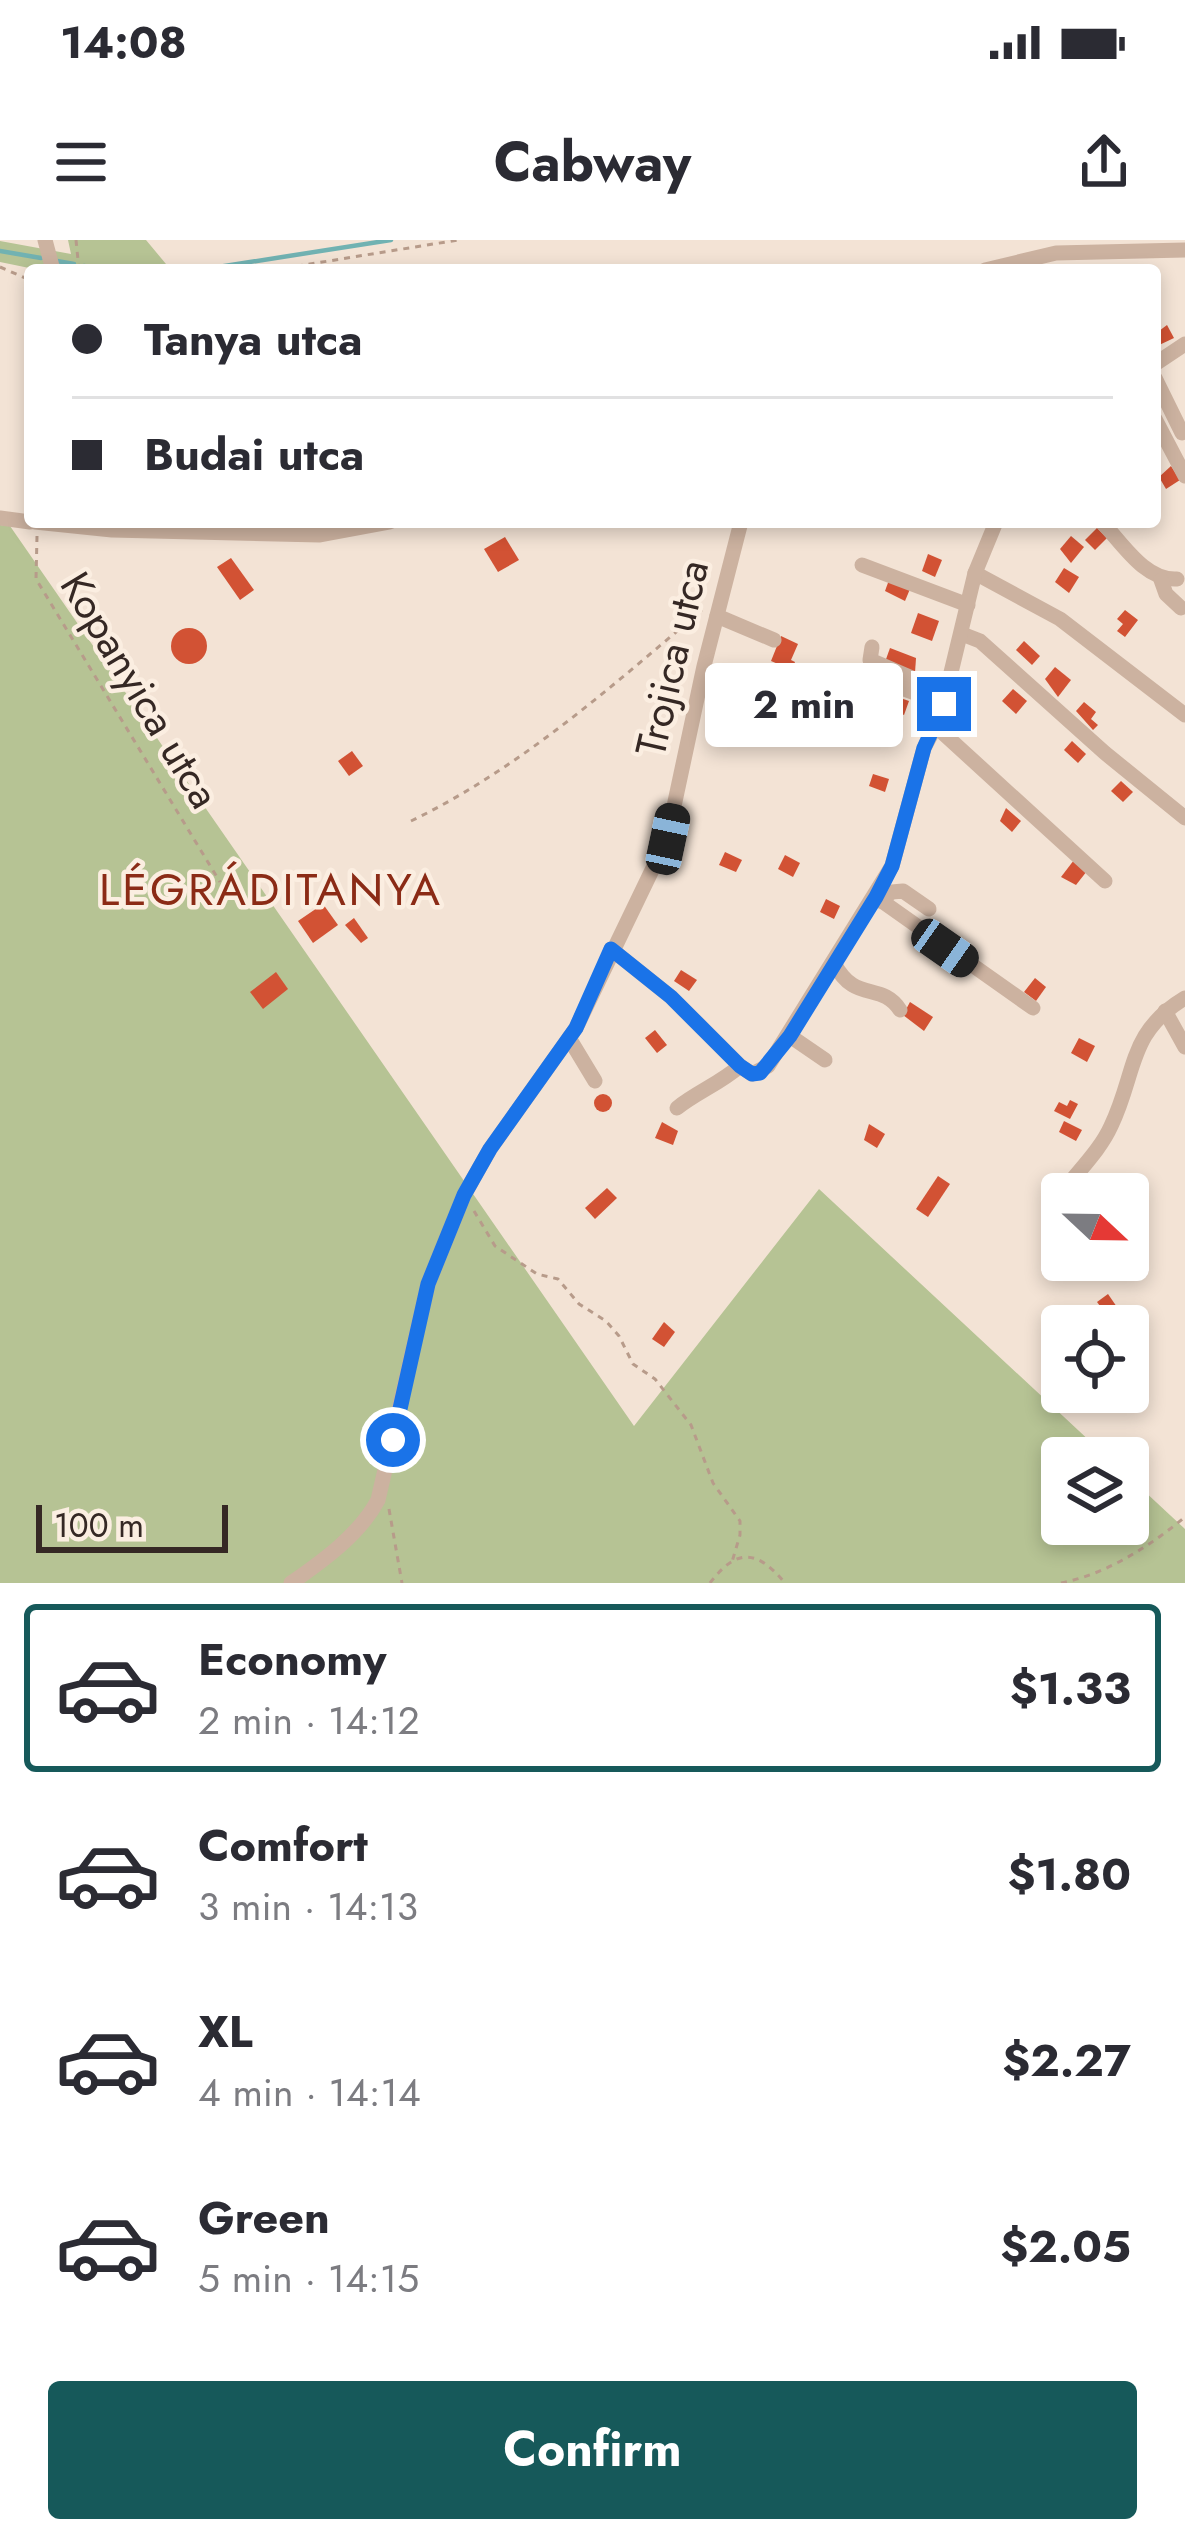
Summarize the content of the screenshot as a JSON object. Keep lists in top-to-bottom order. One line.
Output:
{"streets":{"street":["Trojica utca"],"path":["Kopanyica utca"]},"districts":["LÉGRÁDITANYA"],"scale_bar":"100 m","north":"right","page":{"status":"14:08","header":"Cabway","banner":["Tanya utca","Budai utca"],"bubble":"2 min","scale":"100 m","list":[{"name":"Economy","note":"2 min · 14:12","value":"$1.33"},{"name":"Comfort","note":"3 min · 14:13","value":"$1.80"},{"name":"XL","note":"4 min · 14:14","value":"$2.27"},{"name":"Green","note":"5 min · 14:15","value":"$2.05"}],"buttons":"Confirm"}}
